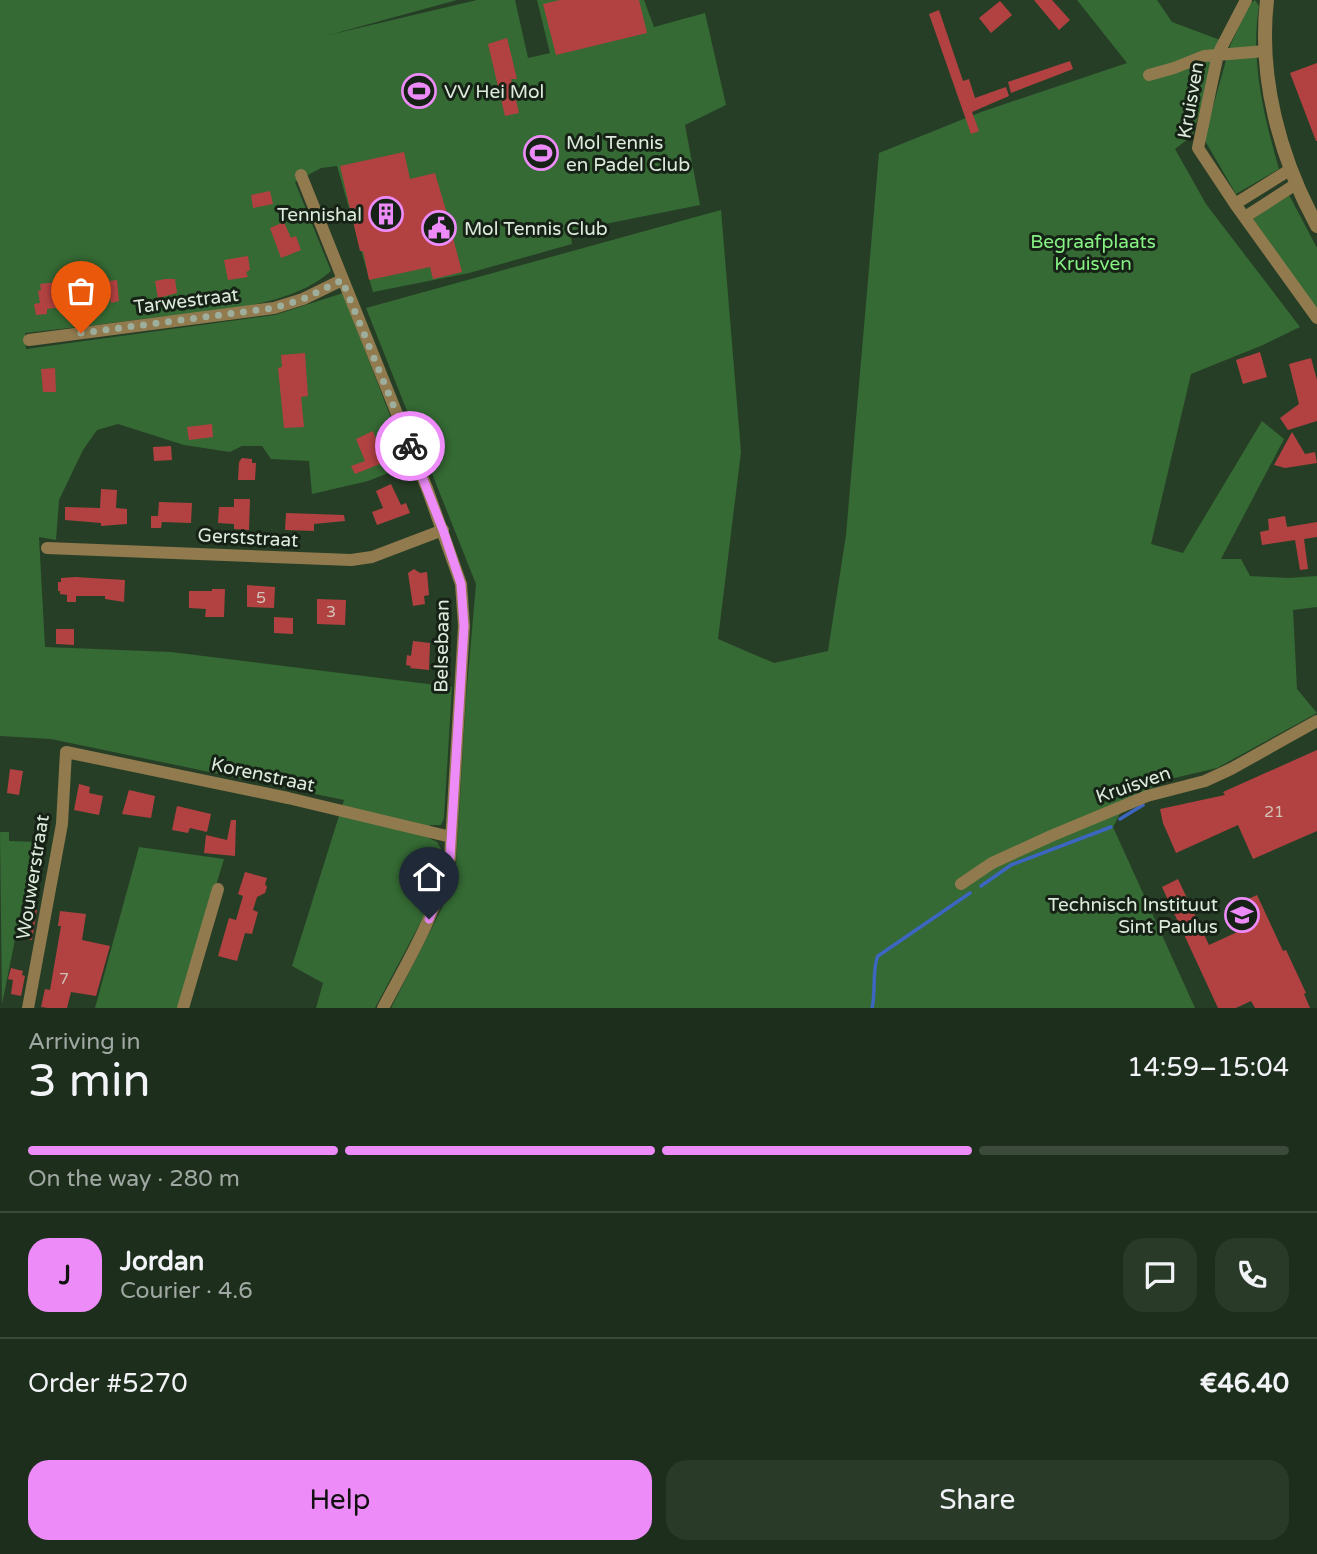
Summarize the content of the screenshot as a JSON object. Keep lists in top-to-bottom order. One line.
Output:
{"streets":{"street":["Kruisven","Tarwestraat","Gerststraat","Belsebaan","Korenstraat","Wouwerstraat"]},"crossings":[["Tarwestraat","Belsebaan"],["Gerststraat","Belsebaan"],["Belsebaan","Korenstraat"],["Korenstraat","Wouwerstraat"]],"parks":["Begraafplaats Kruisven"],"places":{"sports":["VV Hei Mol","Mol Tennis en Padel Club"],"building":["Tennishal"],"public building":["Mol Tennis Club"],"school or university":["Technisch Instituut Sint Paulus"]},"house_numbers":["5","3","21","7"],"page":{"heading":["3 min","Arriving in","14:59–15:04"],"panel":["Jordan","Courier · 4.6","Order #5270","€46.40"],"bar":"On the way · 280 m","round":"J","buttons":["Help","Share"]}}
